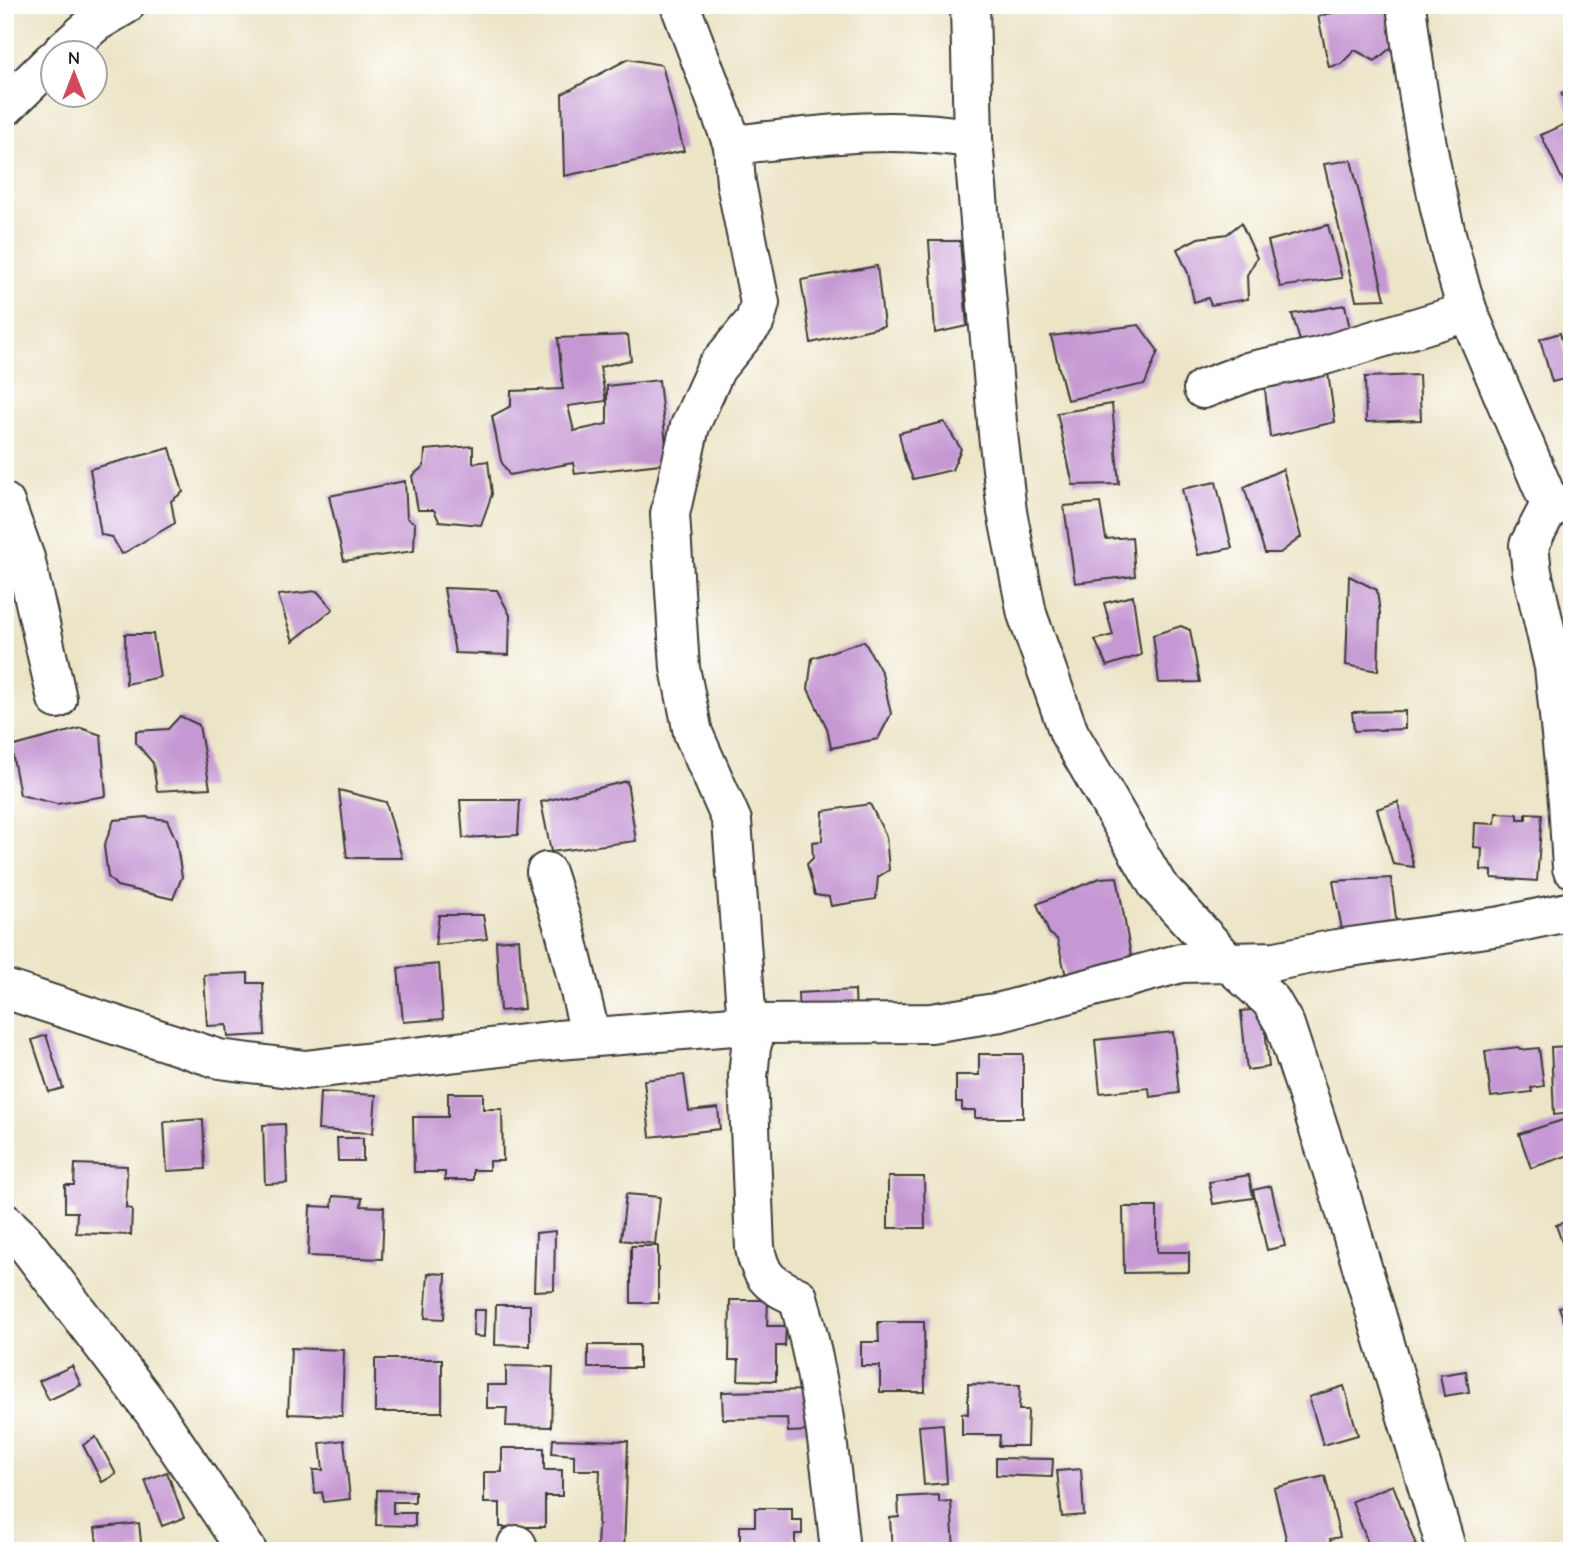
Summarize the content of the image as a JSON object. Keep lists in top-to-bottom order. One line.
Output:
{"north":"top"}
